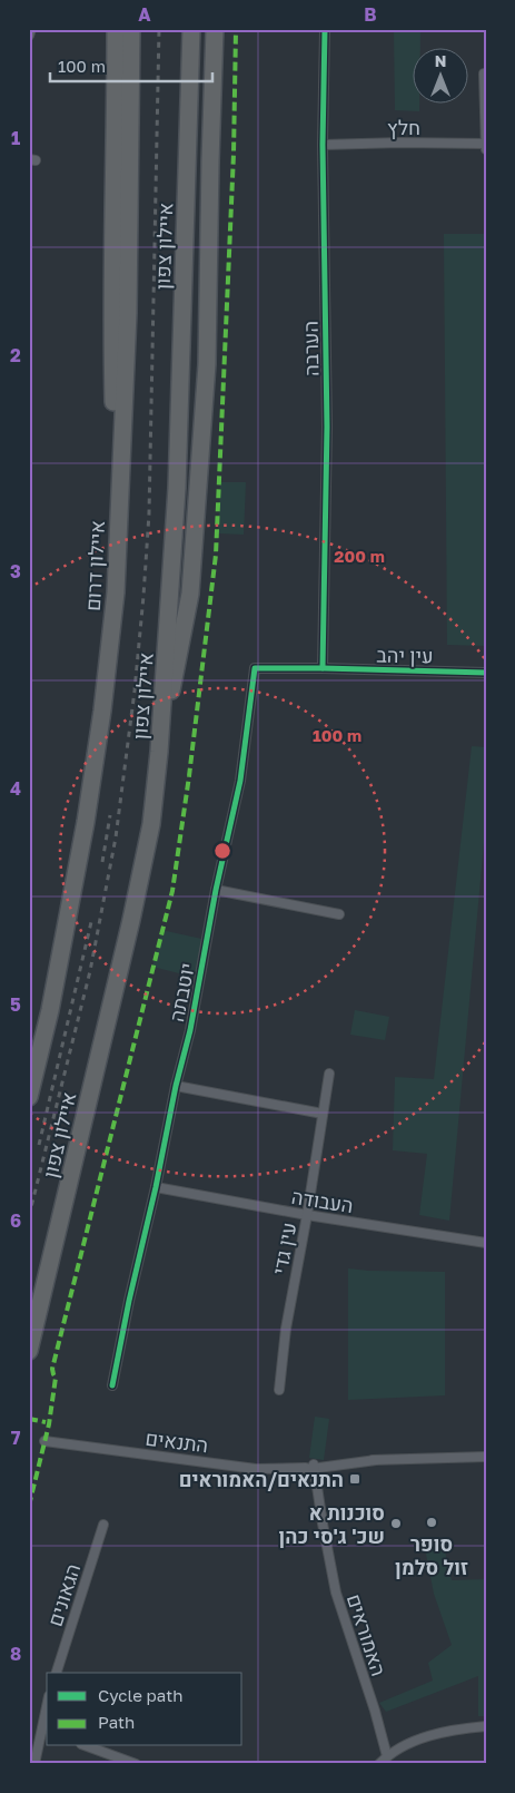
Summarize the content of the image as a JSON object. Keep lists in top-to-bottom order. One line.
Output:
{"streets":{"highway":["איילון צפון","איילון דרום"],"street":["חלץ","הערבה","עין יהב","יוטבתה","העבודה","עין גדי","התנאים","הגאונים","האמוראים"]},"crossings":[["חלץ","הערבה"],["הערבה","עין יהב"],["הערבה","יוטבתה"],["עין יהב","יוטבתה"],["יוטבתה","העבודה"],["העבודה","עין גדי"],["התנאים","האמוראים"]],"places":{"transit":["התנאים/האמוראים"],"other":["סופר זול סלמן","סוכנות א שכ' ג'סי כהן"]},"legend":["Cycle path","Path"],"scale_bar":"100 m","north":"top","grid":{"columns":["A","B"],"rows":["1","2","3","4","5","6","7","8"]},"rings":["200 m","100 m"]}
